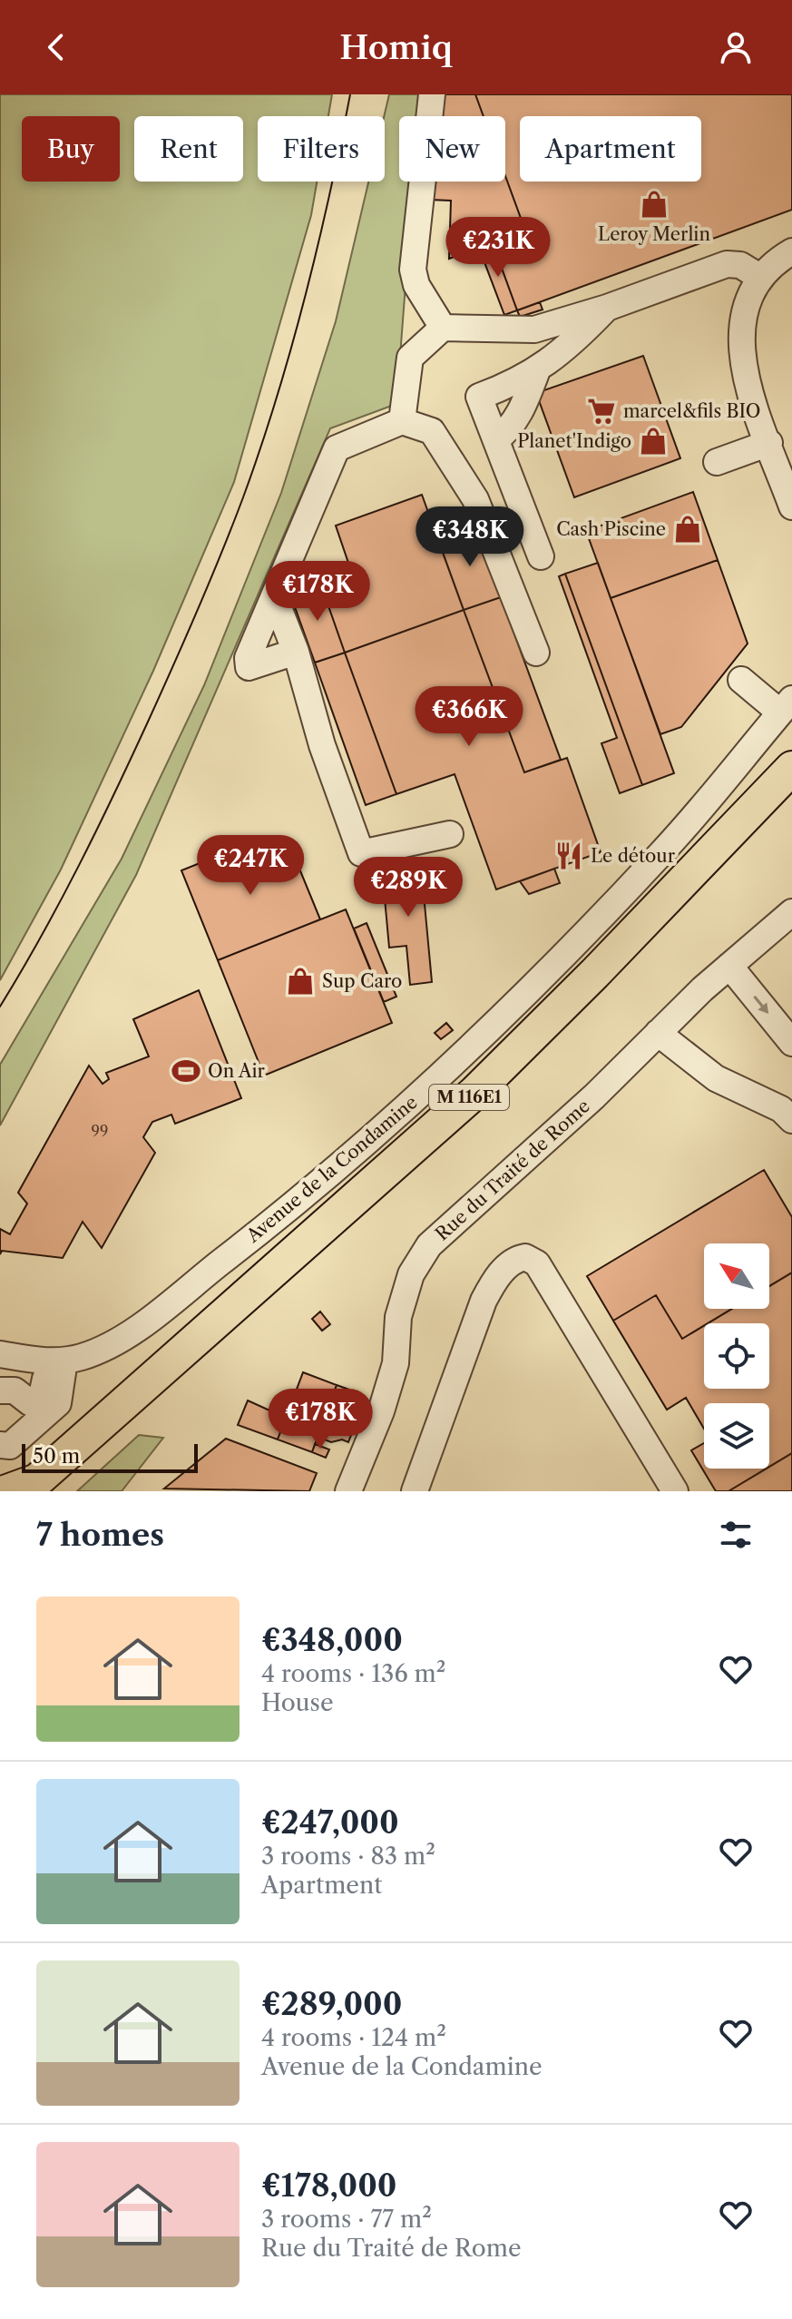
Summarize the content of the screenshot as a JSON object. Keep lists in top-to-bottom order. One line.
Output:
{"streets":{"main road":["M 116E1"],"street":["Avenue de la Condamine","Rue du Traité de Rome"]},"places":{"shop":["Leroy Merlin","Planet'Indigo","Cash Piscine","Sup Caro"],"supermarket":["marcel&fils BIO"],"restaurant":["Le détour"],"sports":["On Air"]},"house_numbers":["99"],"scale_bar":"50 m","north":"top left","page":{"header":"Homiq","chip":["Buy","Rent","Filters","New","Apartment"],"price":["€231K","€348K","€178K","€366K","€247K","€289K","€178K"],"scale":"50 m","heading":"7 homes","list":[{"name":"€348,000","note":"4 rooms · 136 m² · House"},{"name":"€247,000","note":"3 rooms · 83 m² · Apartment"},{"name":"€289,000","note":"4 rooms · 124 m² · Avenue de la Condamine"},{"name":"€178,000","note":"3 rooms · 77 m² · Rue du Traité de Rome"}]}}
